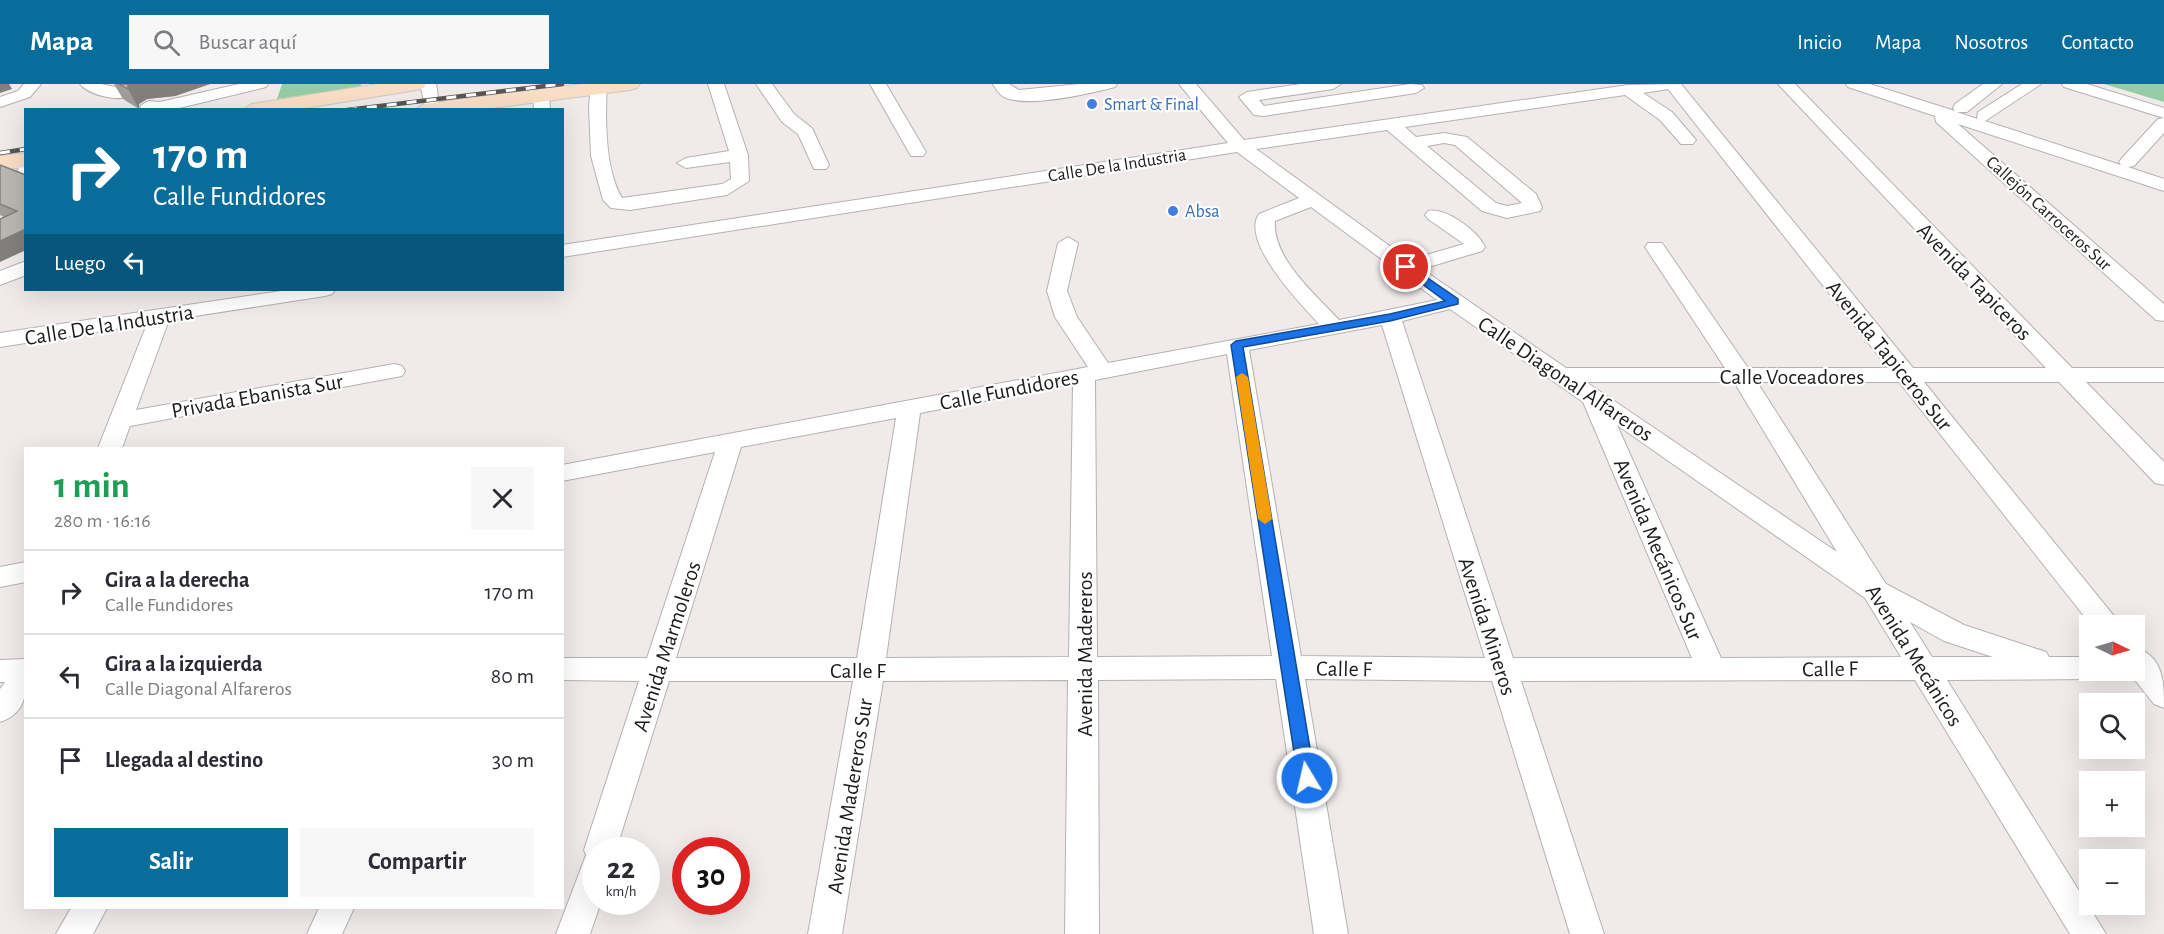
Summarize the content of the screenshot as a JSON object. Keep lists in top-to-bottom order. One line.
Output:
{"streets":{"street":["Calle De la Industria","Callejón Carroceros Sur","Avenida Tapiceros","Avenida Tapiceros Sur","Calle Voceadores","Calle Diagonal Alfareros","Calle Fundidores","Privada Ebanista Sur","Avenida Mecánicos Sur","Avenida Mineros","Avenida Marmoleros","Avenida Madereros","Avenida Mecánicos","Calle F","Avenida Madereros Sur"]},"crossings":[["Calle De la Industria","Avenida Tapiceros Sur"],["Calle De la Industria","Calle Diagonal Alfareros"],["Avenida Tapiceros","Calle Voceadores"],["Avenida Tapiceros Sur","Calle Voceadores"],["Calle Voceadores","Calle Diagonal Alfareros"],["Calle Voceadores","Avenida Mecánicos"],["Calle Diagonal Alfareros","Calle Fundidores"],["Calle Diagonal Alfareros","Avenida Mecánicos Sur"],["Calle Diagonal Alfareros","Avenida Mecánicos"],["Calle Diagonal Alfareros","Calle F"],["Calle Fundidores","Avenida Mineros"],["Calle Fundidores","Avenida Marmoleros"],["Calle Fundidores","Avenida Madereros"],["Calle Fundidores","Avenida Madereros Sur"],["Avenida Mecánicos Sur","Calle F"],["Avenida Mineros","Calle F"],["Avenida Marmoleros","Calle F"],["Avenida Madereros","Calle F"],["Avenida Mecánicos","Calle F"],["Calle F","Avenida Madereros Sur"]],"places":["Smart & Final","Absa"],"north":"right","page":{"header":"Mapa","search":"Buscar aquí","nav":["Inicio","Mapa","Nosotros","Contacto"],"turn":["170 m","Calle Fundidores"],"then":"Luego","heading":["1 min","280 m · 16:16"],"list":[{"name":"Gira a la derecha","note":"Calle Fundidores","value":"170 m"},{"name":"Gira a la izquierda","note":"Calle Diagonal Alfareros","value":"80 m"},{"name":"Llegada al destino","value":"30 m"}],"map_buttons":["+","−"],"buttons":["Salir","Compartir"],"speed":"22 km/h","limit":"30"}}
